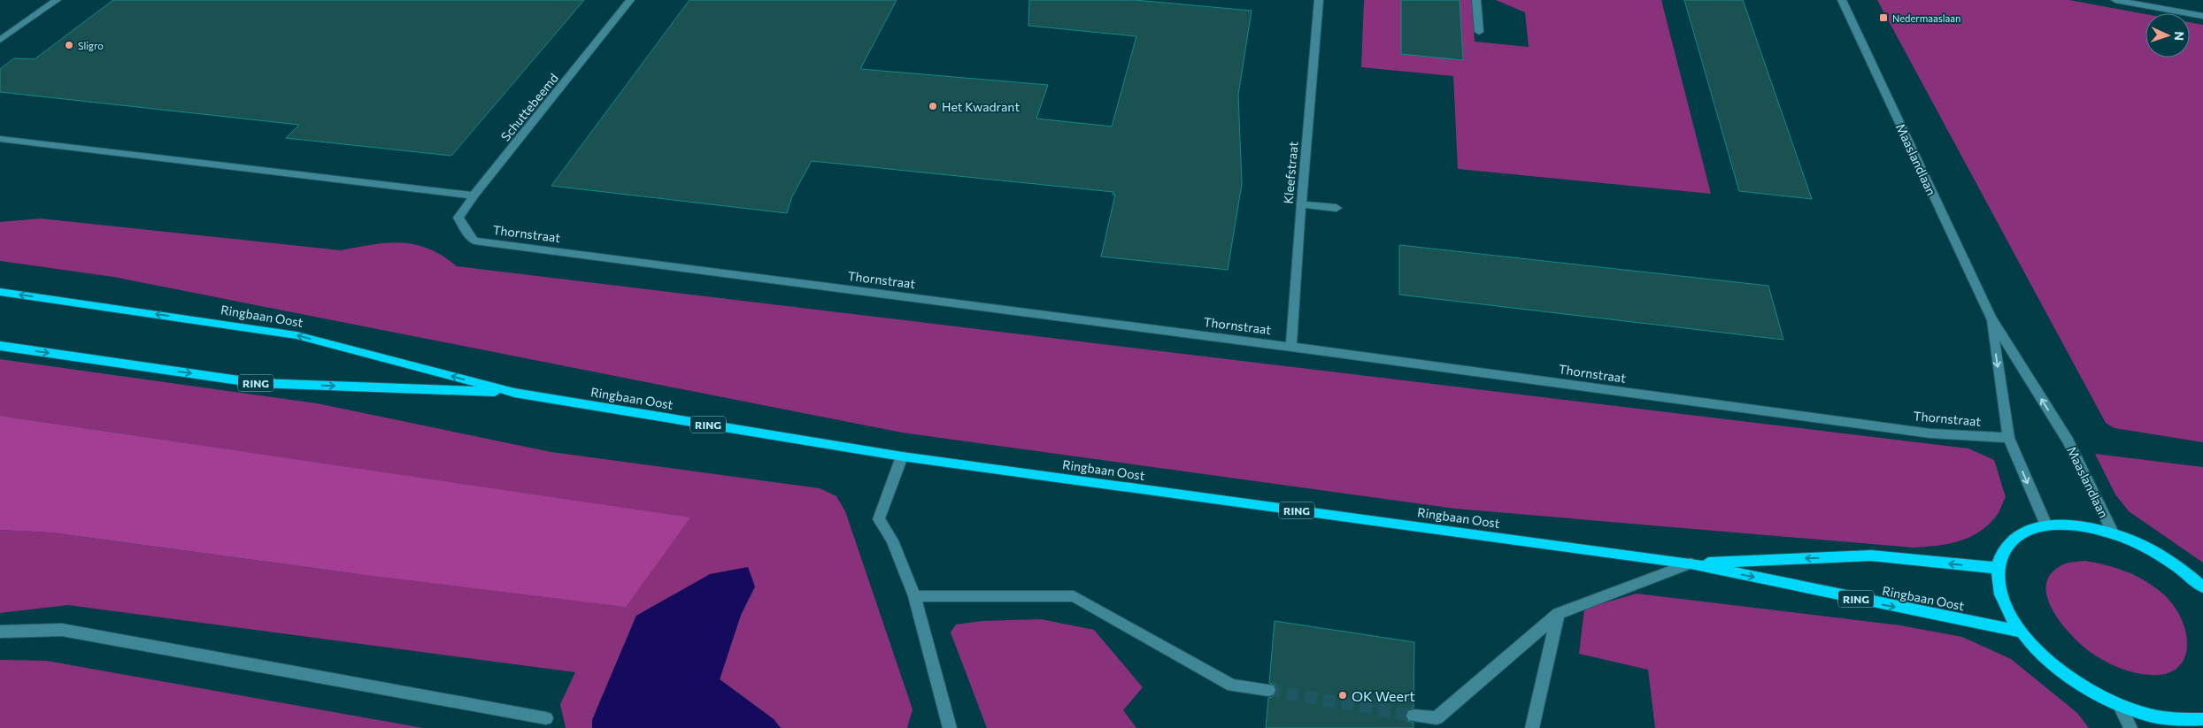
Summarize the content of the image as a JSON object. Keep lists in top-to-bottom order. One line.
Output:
{"streets":{"main road":["Ringbaan Oost","RING"],"street":["Schuttebeemd","Maaslandlaan","Kleefstraat","Thornstraat"]},"crossings":[["Schuttebeemd","Thornstraat"],["Maaslandlaan","Thornstraat"],["Kleefstraat","Thornstraat"]],"places":{"transit":["Nedermaaslaan"],"other":["Sligro","Het Kwadrant","OK Weert"]},"north":"right"}
